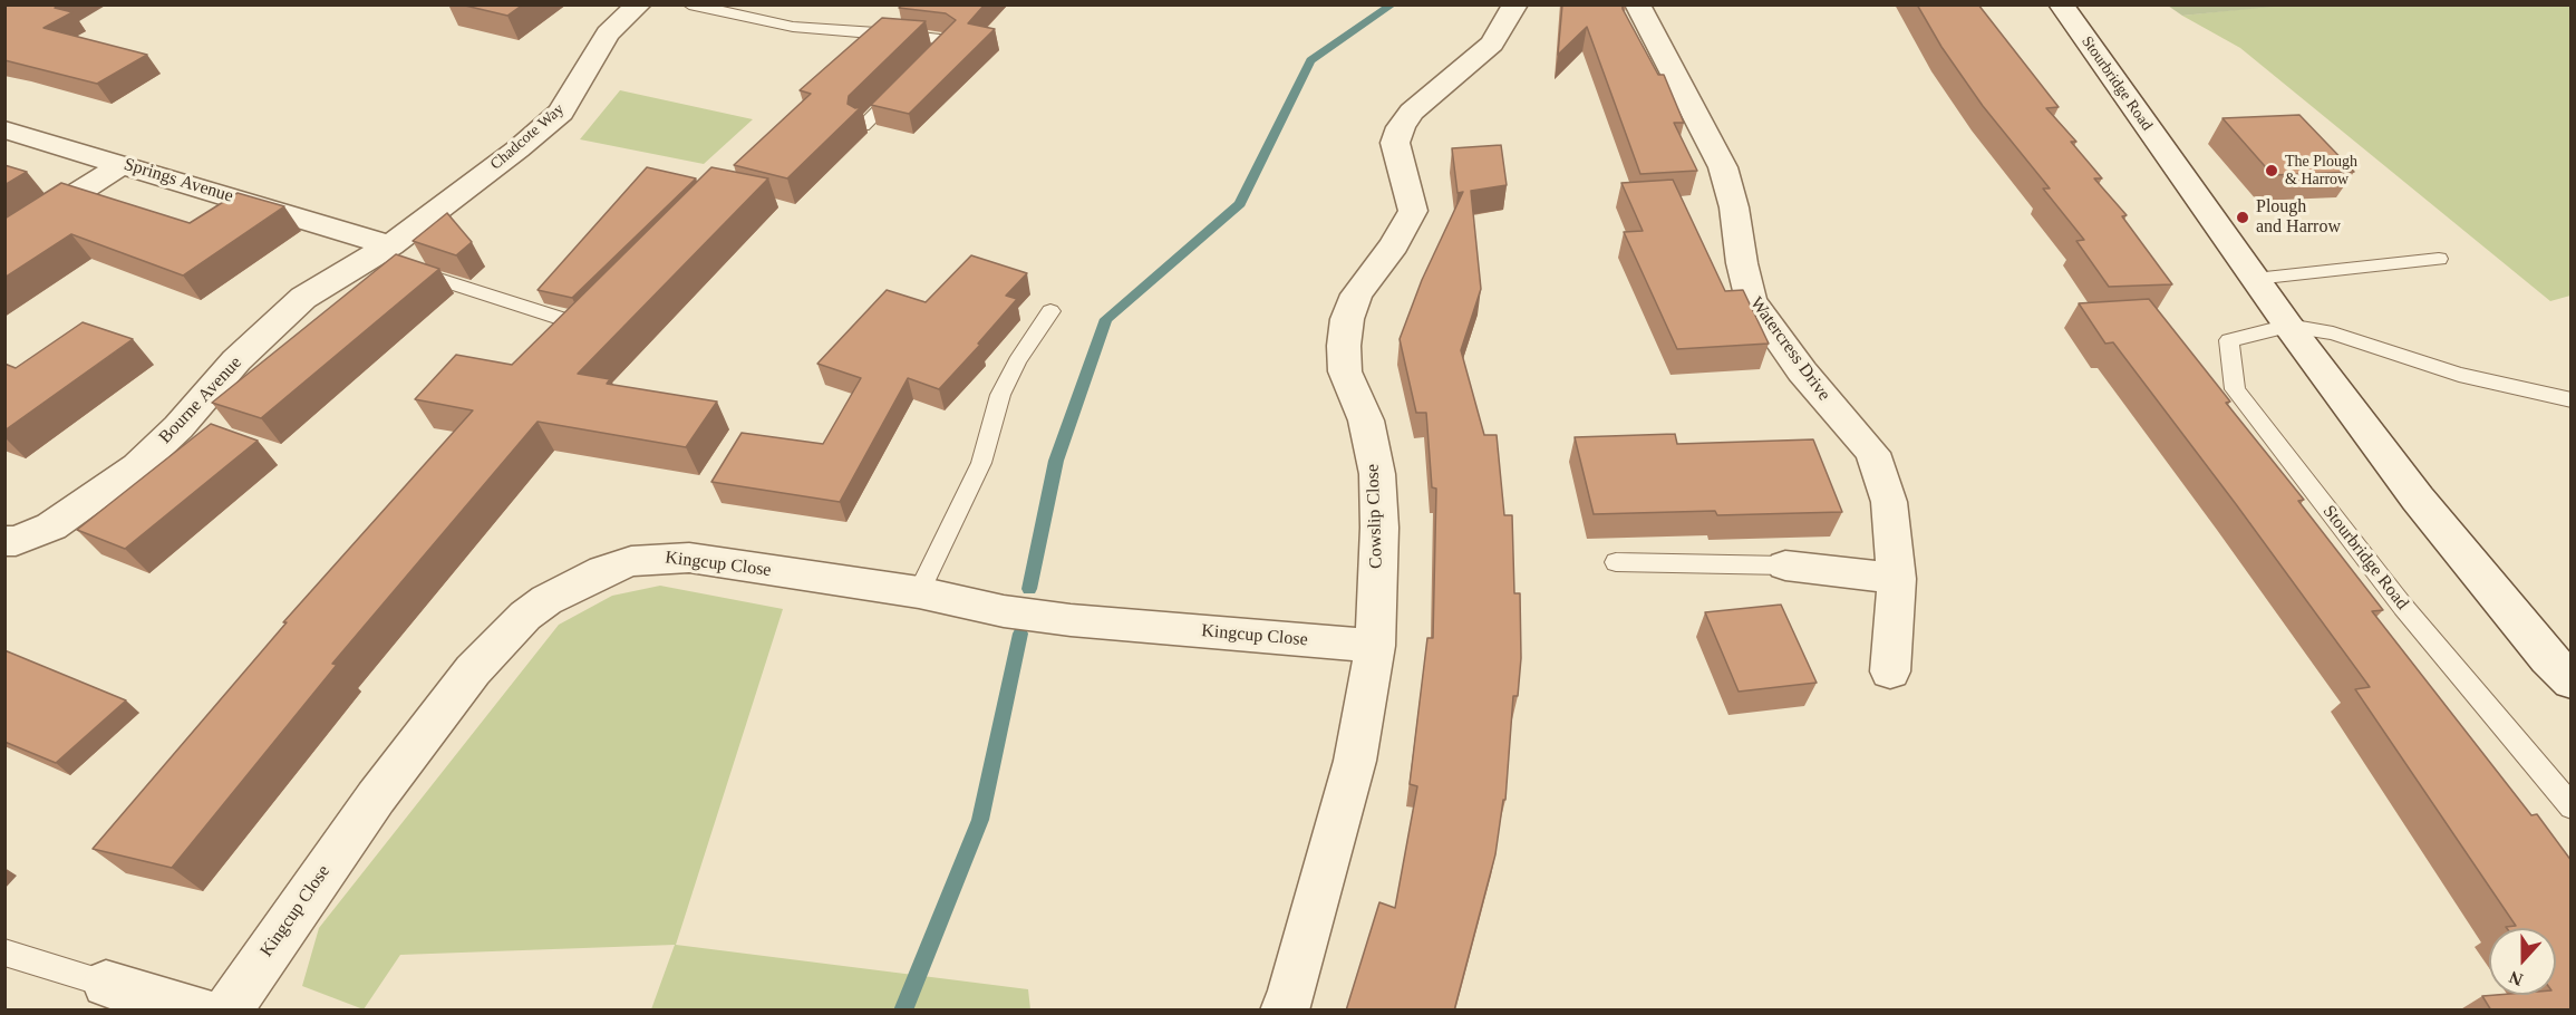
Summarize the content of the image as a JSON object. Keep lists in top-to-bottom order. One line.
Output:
{"streets":{"street":["Stourbridge Road","Chadcote Way","Springs Avenue","Watercress Drive","Bourne Avenue","Cowslip Close","Kingcup Close"]},"crossings":[["Chadcote Way","Springs Avenue"],["Chadcote Way","Bourne Avenue"],["Springs Avenue","Bourne Avenue"],["Cowslip Close","Kingcup Close"]],"places":["The Plough & Harrow","Plough and Harrow"],"north":"bottom"}
